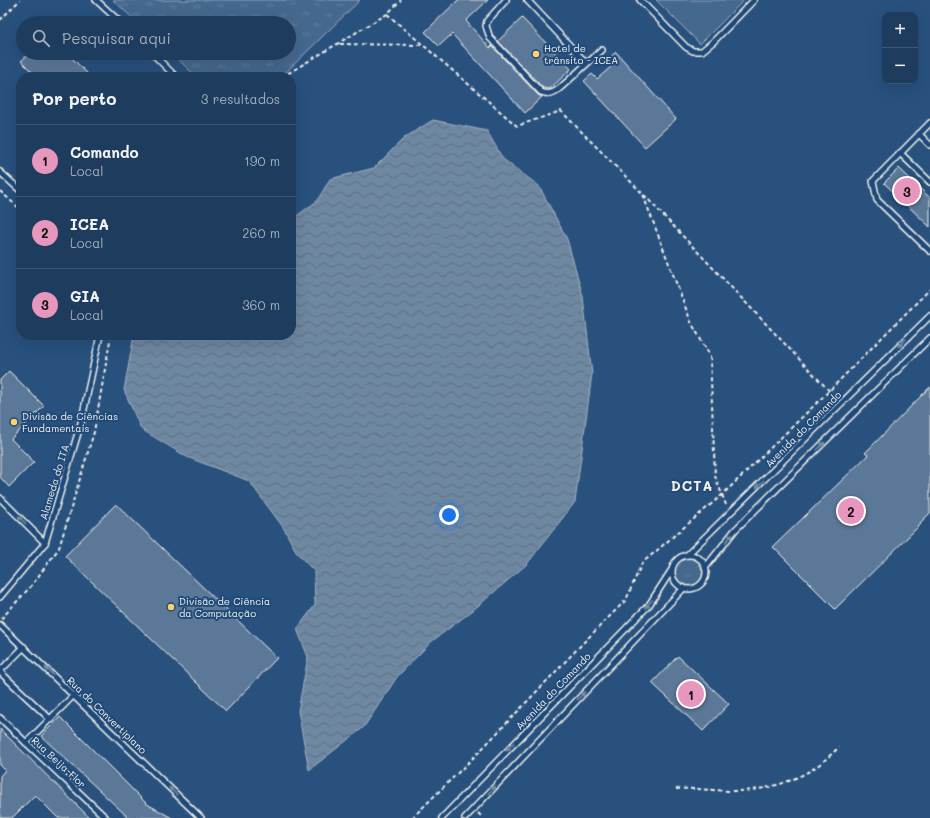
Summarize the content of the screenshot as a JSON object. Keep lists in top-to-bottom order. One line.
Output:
{"streets":{"lane":["Avenida do Comando","Alameda do ITA","Rua do Convertiplano","Rua Beija-Flor"]},"one_way":["Rua do Convertiplano"],"districts":["DCTA"],"places":["Hotel de trânsito - ICEA","Divisão de Ciências Fundamentais","Divisão de Ciência da Computação"],"page":{"map_buttons":["+","−"],"search":"Pesquisar aqui","heading":["Por perto","3 resultados"],"list":[{"mark":"1","name":"Comando","note":"Local","value":"190 m"},{"mark":"2","name":"ICEA","note":"Local","value":"260 m"},{"mark":"3","name":"GIA","note":"Local","value":"360 m"}],"pins":["3","2","1"]}}
